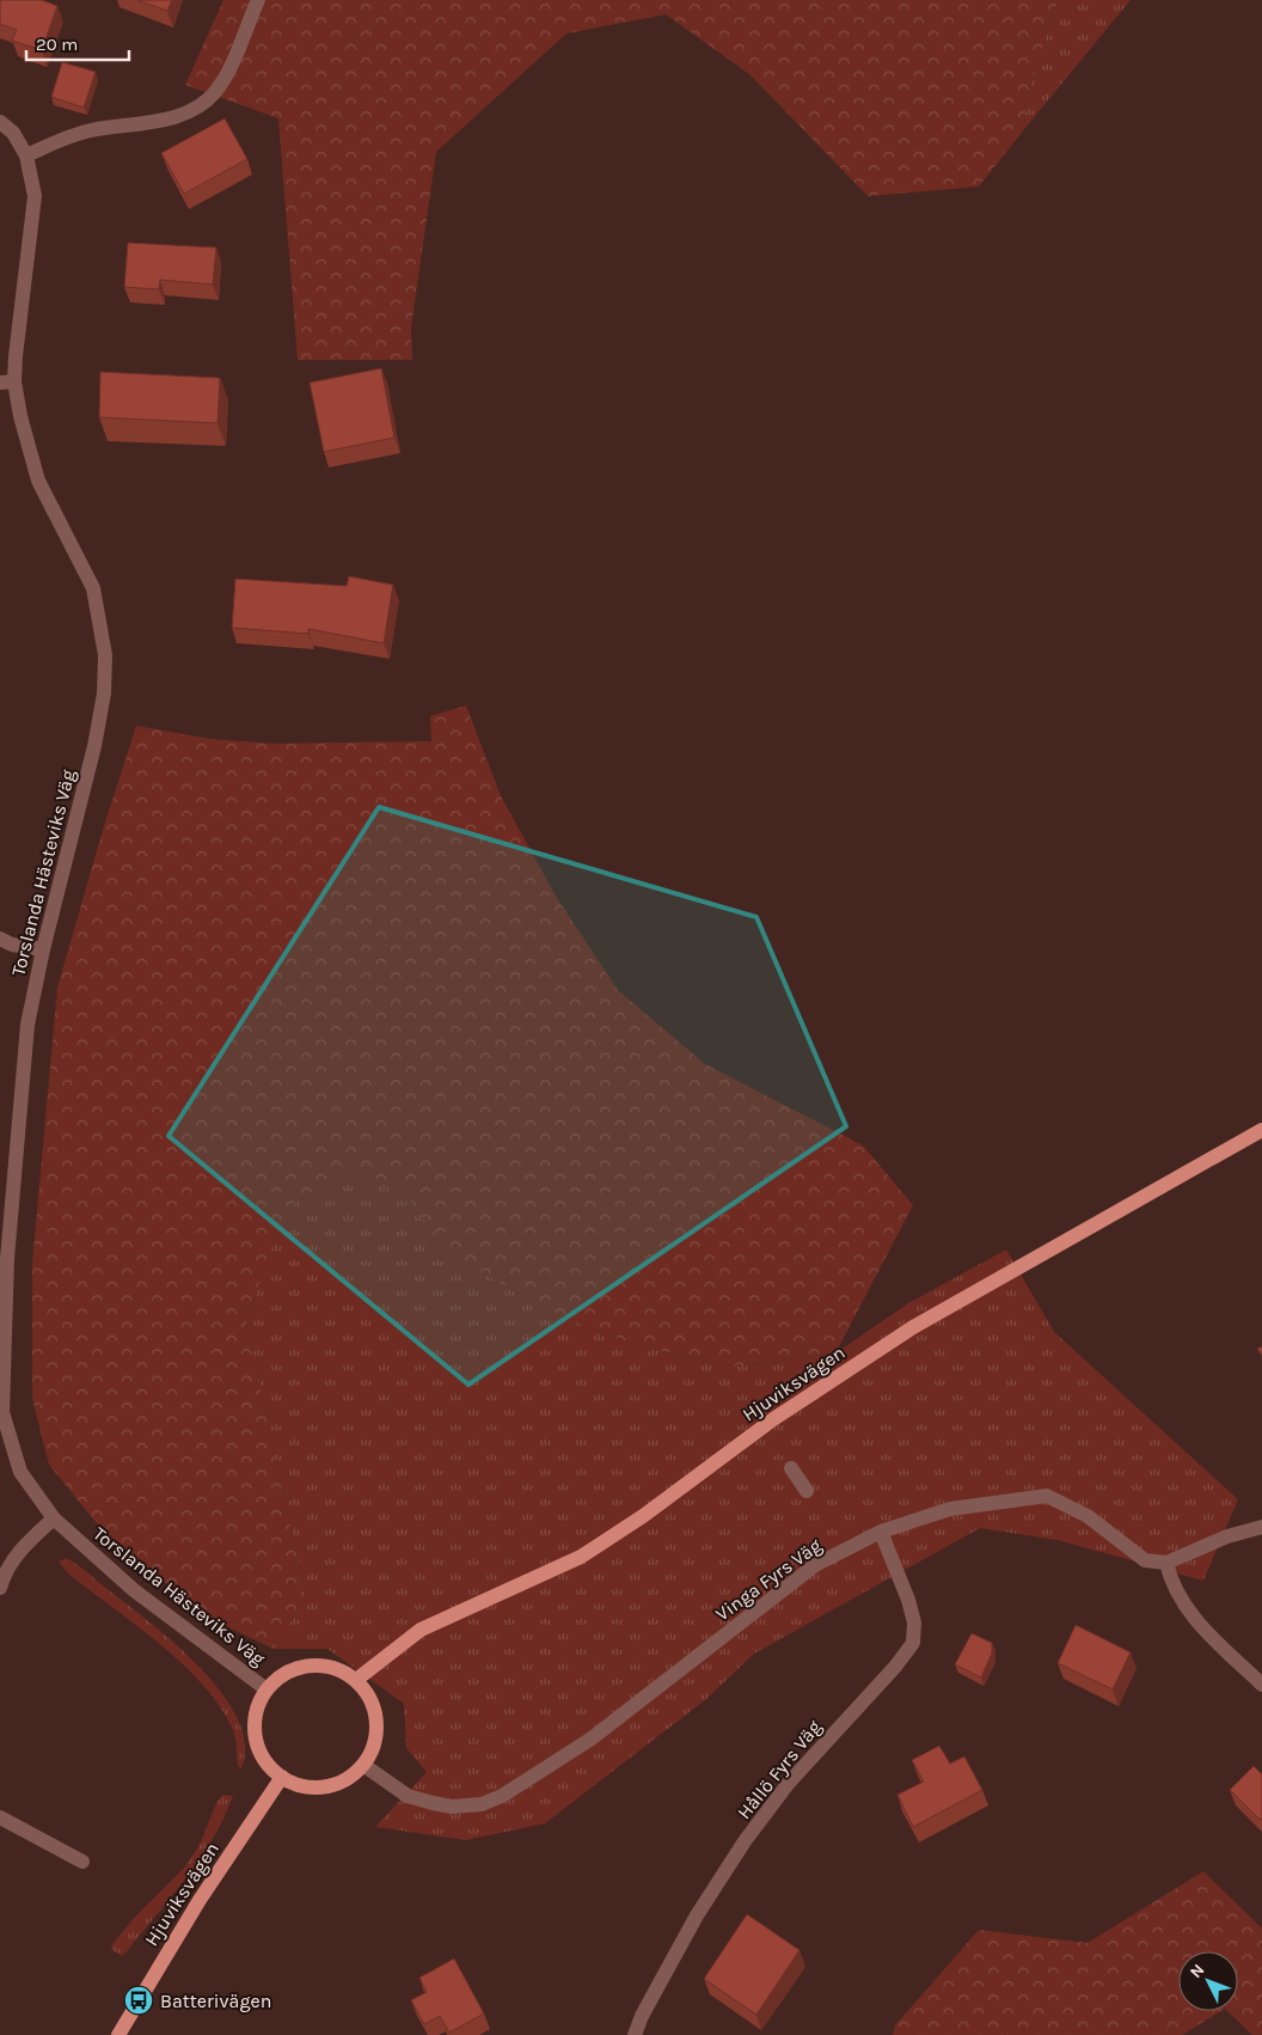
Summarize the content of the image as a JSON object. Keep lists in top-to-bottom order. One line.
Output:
{"streets":{"main road":["Hjuviksvägen"],"street":["Torslanda Hästeviks Väg","Vinga Fyrs Väg","Hållö Fyrs Väg"]},"crossings":[["Torslanda Hästeviks Väg","Hjuviksvägen"],["Torslanda Hästeviks Väg","Vinga Fyrs Väg"],["Hjuviksvägen","Vinga Fyrs Väg"],["Vinga Fyrs Väg","Hållö Fyrs Väg"]],"places":{"bus stop":["Batterivägen"]},"scale_bar":"20 m","north":"top left"}
